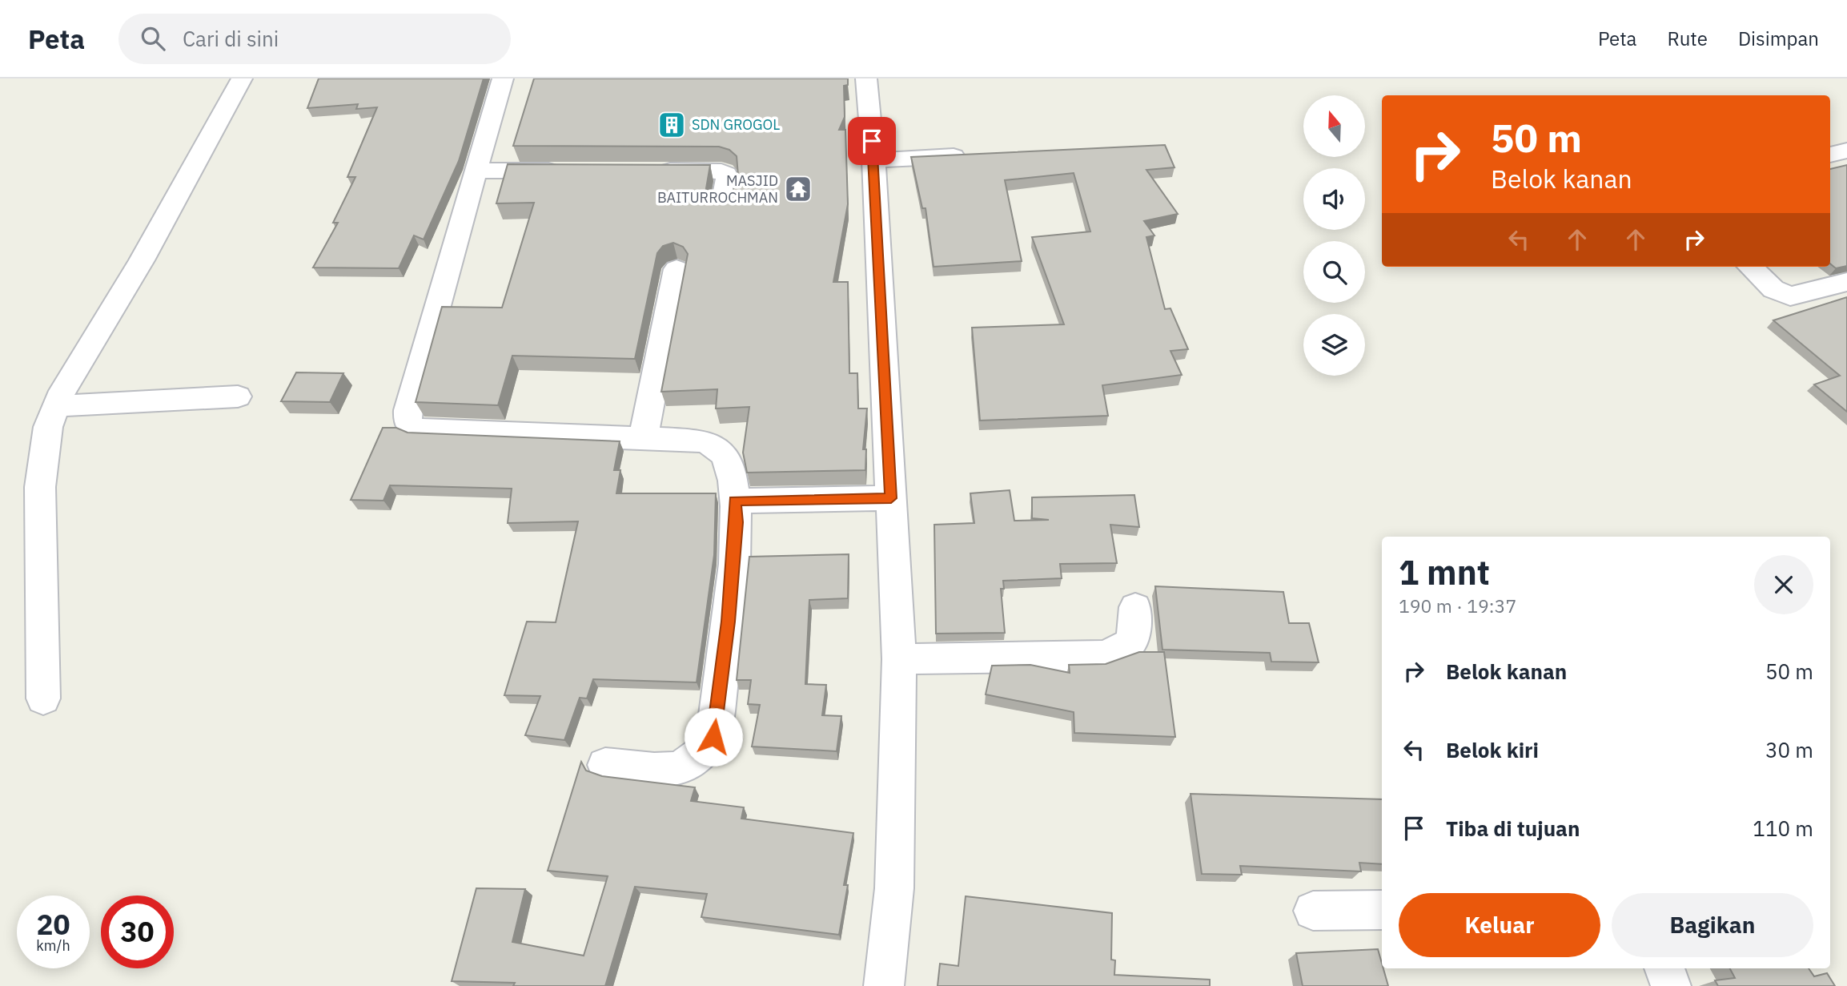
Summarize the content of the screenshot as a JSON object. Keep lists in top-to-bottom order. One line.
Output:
{"places":{"building":["SDN GROGOL"],"temple":["MASJID BAITURROCHMAN"]},"north":"top","page":{"header":"Peta","search":"Cari di sini","nav":["Peta","Rute","Disimpan"],"turn":["50 m","Belok kanan"],"heading":["1 mnt","190 m · 19:37"],"list":[{"name":"Belok kanan","value":"50 m"},{"name":"Belok kiri","value":"30 m"},{"name":"Tiba di tujuan","value":"110 m"}],"buttons":["Keluar","Bagikan"],"speed":"20 km/h","limit":"30"}}
